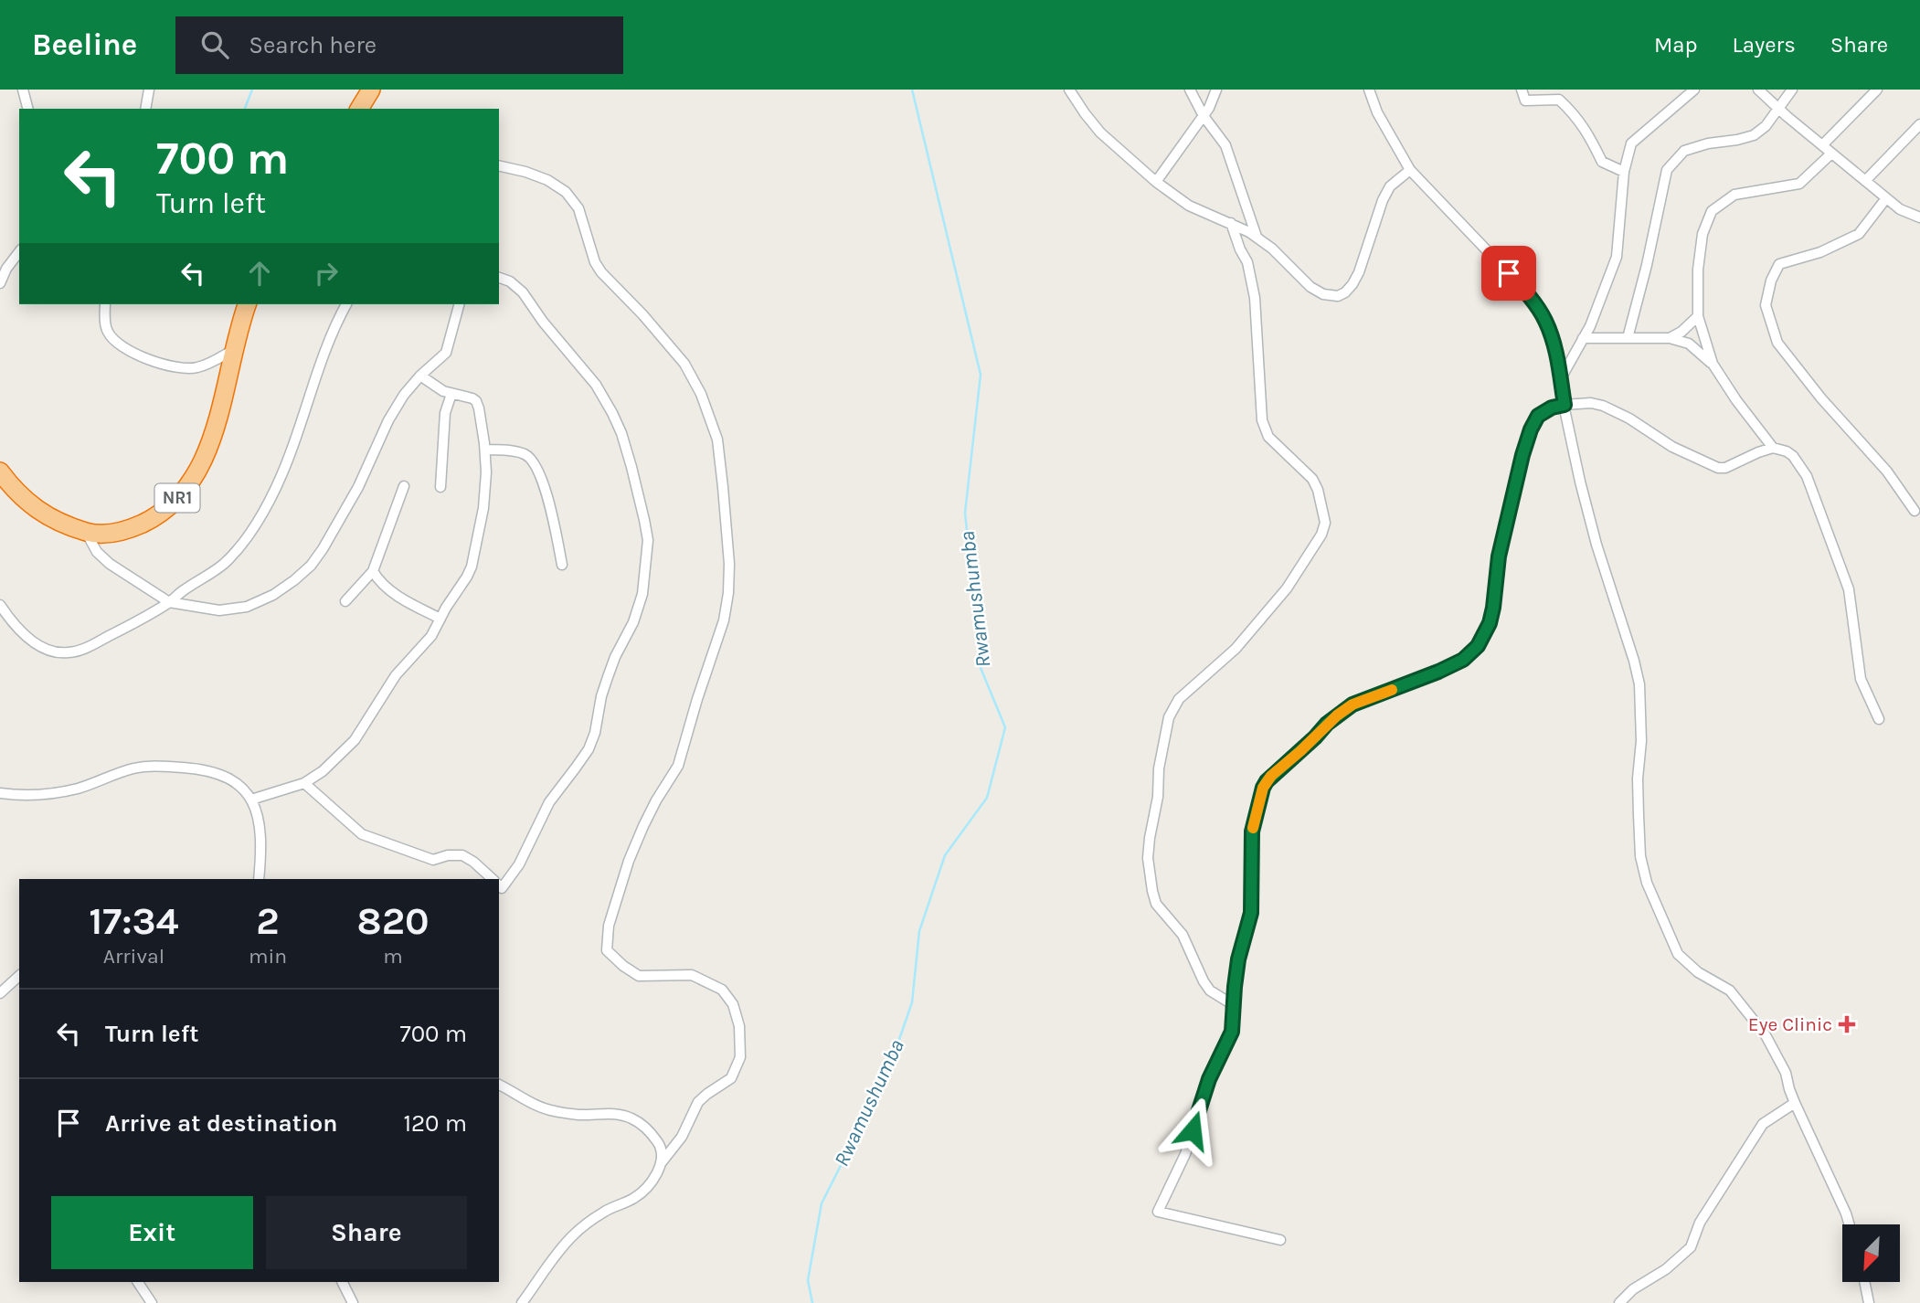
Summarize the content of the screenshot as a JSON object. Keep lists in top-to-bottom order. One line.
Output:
{"streets":{"highway":["NR1"]},"water":["Rwamushumba"],"places":{"health":["Eye Clinic"]},"north":"bottom left","page":{"header":"Beeline","search":"Search here","nav":["Map","Layers","Share"],"turn":["700 m","Turn left"],"eta":["17:34","Arrival","2","min","820","m"],"list":[{"name":"Turn left","value":"700 m"},{"name":"Arrive at destination","value":"120 m"}],"buttons":["Exit","Share"]}}
